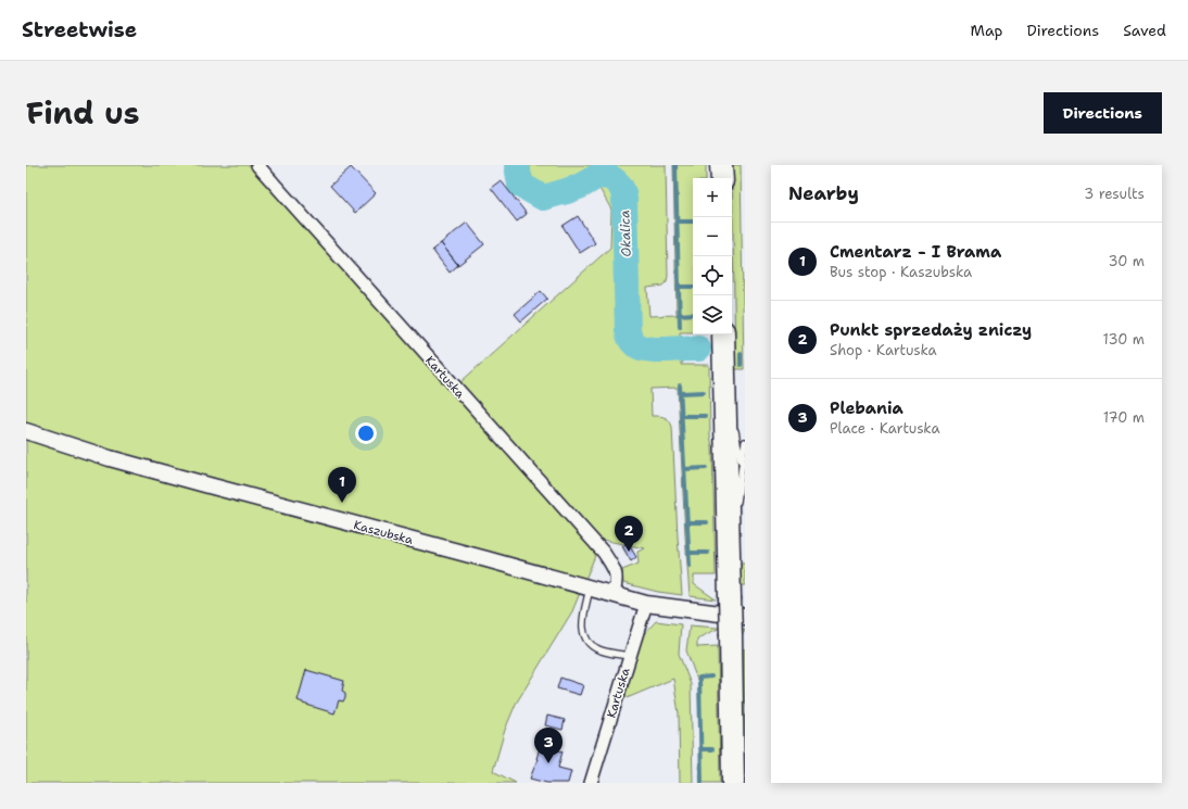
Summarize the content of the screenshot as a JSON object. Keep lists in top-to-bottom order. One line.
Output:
{"streets":{"street":["Kartuska","Kaszubska"]},"crossings":[["Kartuska","Kaszubska"]],"water":["Okalica"],"page":{"header":"Streetwise","nav":["Map","Directions","Saved"],"title":"Find us","buttons":"Directions","heading":["Nearby","3 results"],"map_buttons":["+","−"],"list":[{"mark":"1","name":"Cmentarz - I Brama","note":"Bus stop · Kaszubska","value":"30 m"},{"mark":"2","name":"Punkt sprzedaży zniczy","note":"Shop · Kartuska","value":"130 m"},{"mark":"3","name":"Plebania","note":"Place · Kartuska","value":"170 m"}],"pins":["1","2","3"]}}
